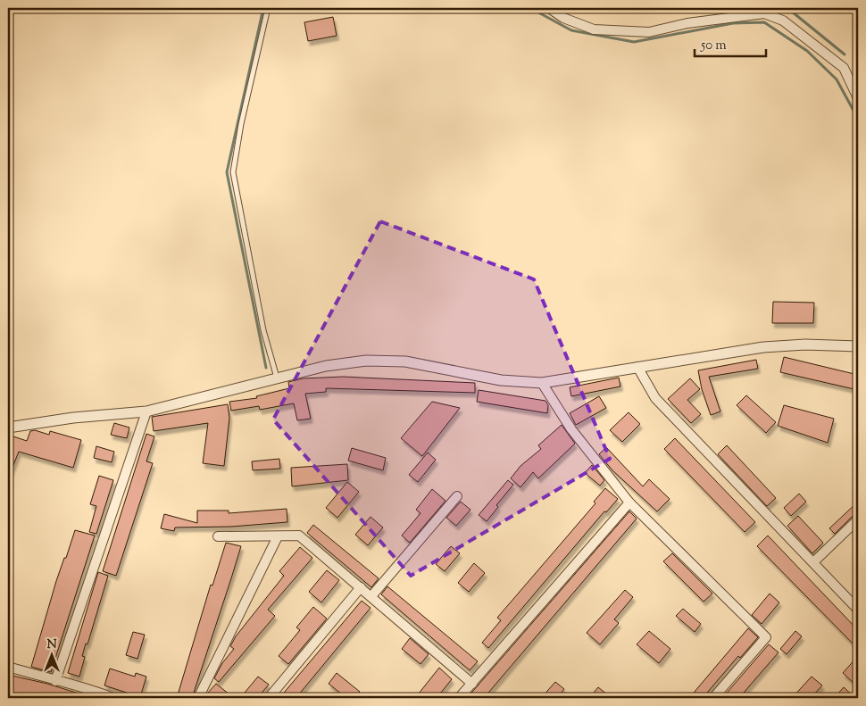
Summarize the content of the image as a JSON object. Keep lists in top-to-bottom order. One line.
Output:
{"scale_bar":"50 m","north":"top"}
